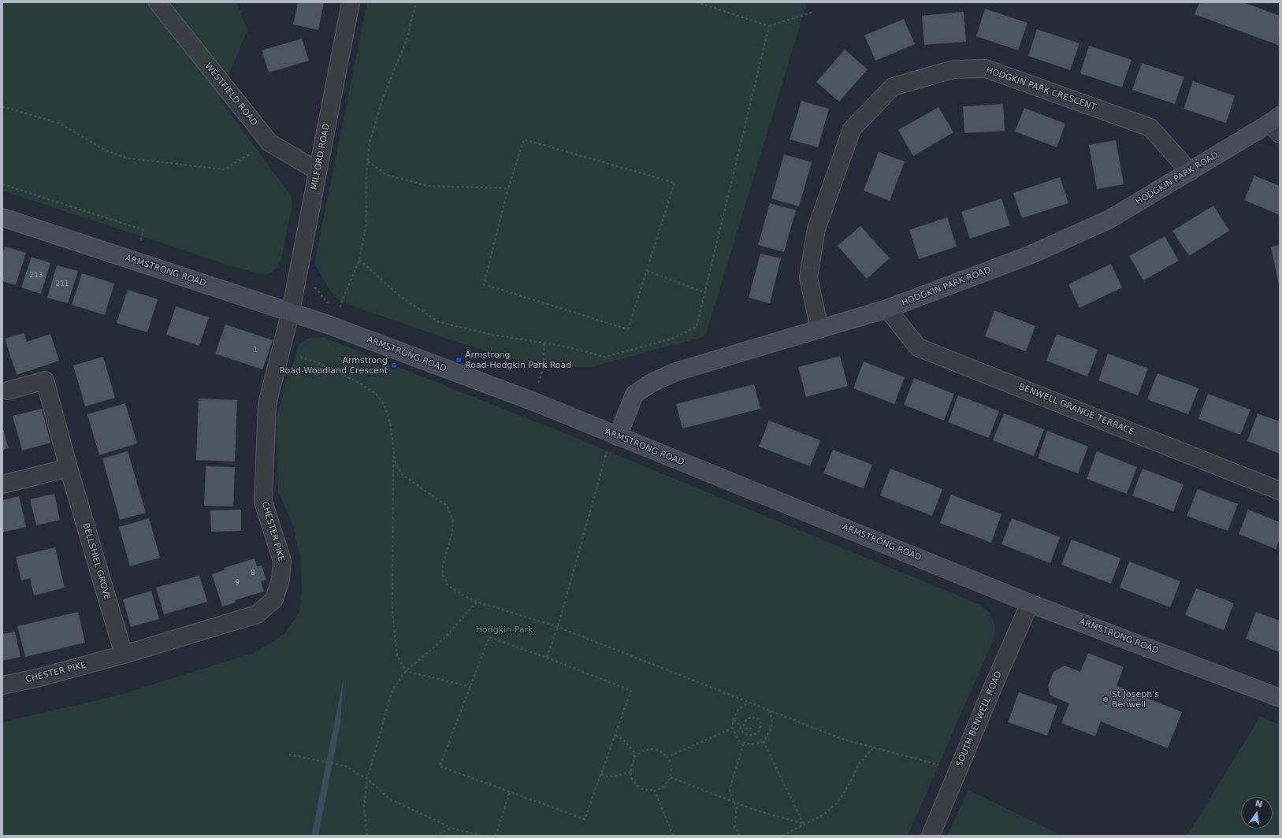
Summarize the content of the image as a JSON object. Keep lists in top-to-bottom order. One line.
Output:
{"streets":{"street":["HODGKIN PARK CRESCENT","WESTFIELD ROAD","MILFORD ROAD","HODGKIN PARK ROAD","ARMSTRONG ROAD","BENWELL GRANGE TERRACE","CHESTER PIKE","BELLSHIEL GROVE","SOUTH BENWELL ROAD"]},"crossings":[["HODGKIN PARK CRESCENT","HODGKIN PARK ROAD"],["WESTFIELD ROAD","MILFORD ROAD"],["MILFORD ROAD","ARMSTRONG ROAD"],["MILFORD ROAD","CHESTER PIKE"],["HODGKIN PARK ROAD","ARMSTRONG ROAD"],["HODGKIN PARK ROAD","BENWELL GRANGE TERRACE"],["ARMSTRONG ROAD","CHESTER PIKE"],["ARMSTRONG ROAD","SOUTH BENWELL ROAD"],["CHESTER PIKE","BELLSHIEL GROVE"]],"parks":["Hodgkin Park"],"places":["Armstrong Road-Hodgkin Park Road","Armstrong Road-Woodland Crescent","St Joseph's Benwell"],"house_numbers":["213","211","1","8","9"],"north":"top"}
